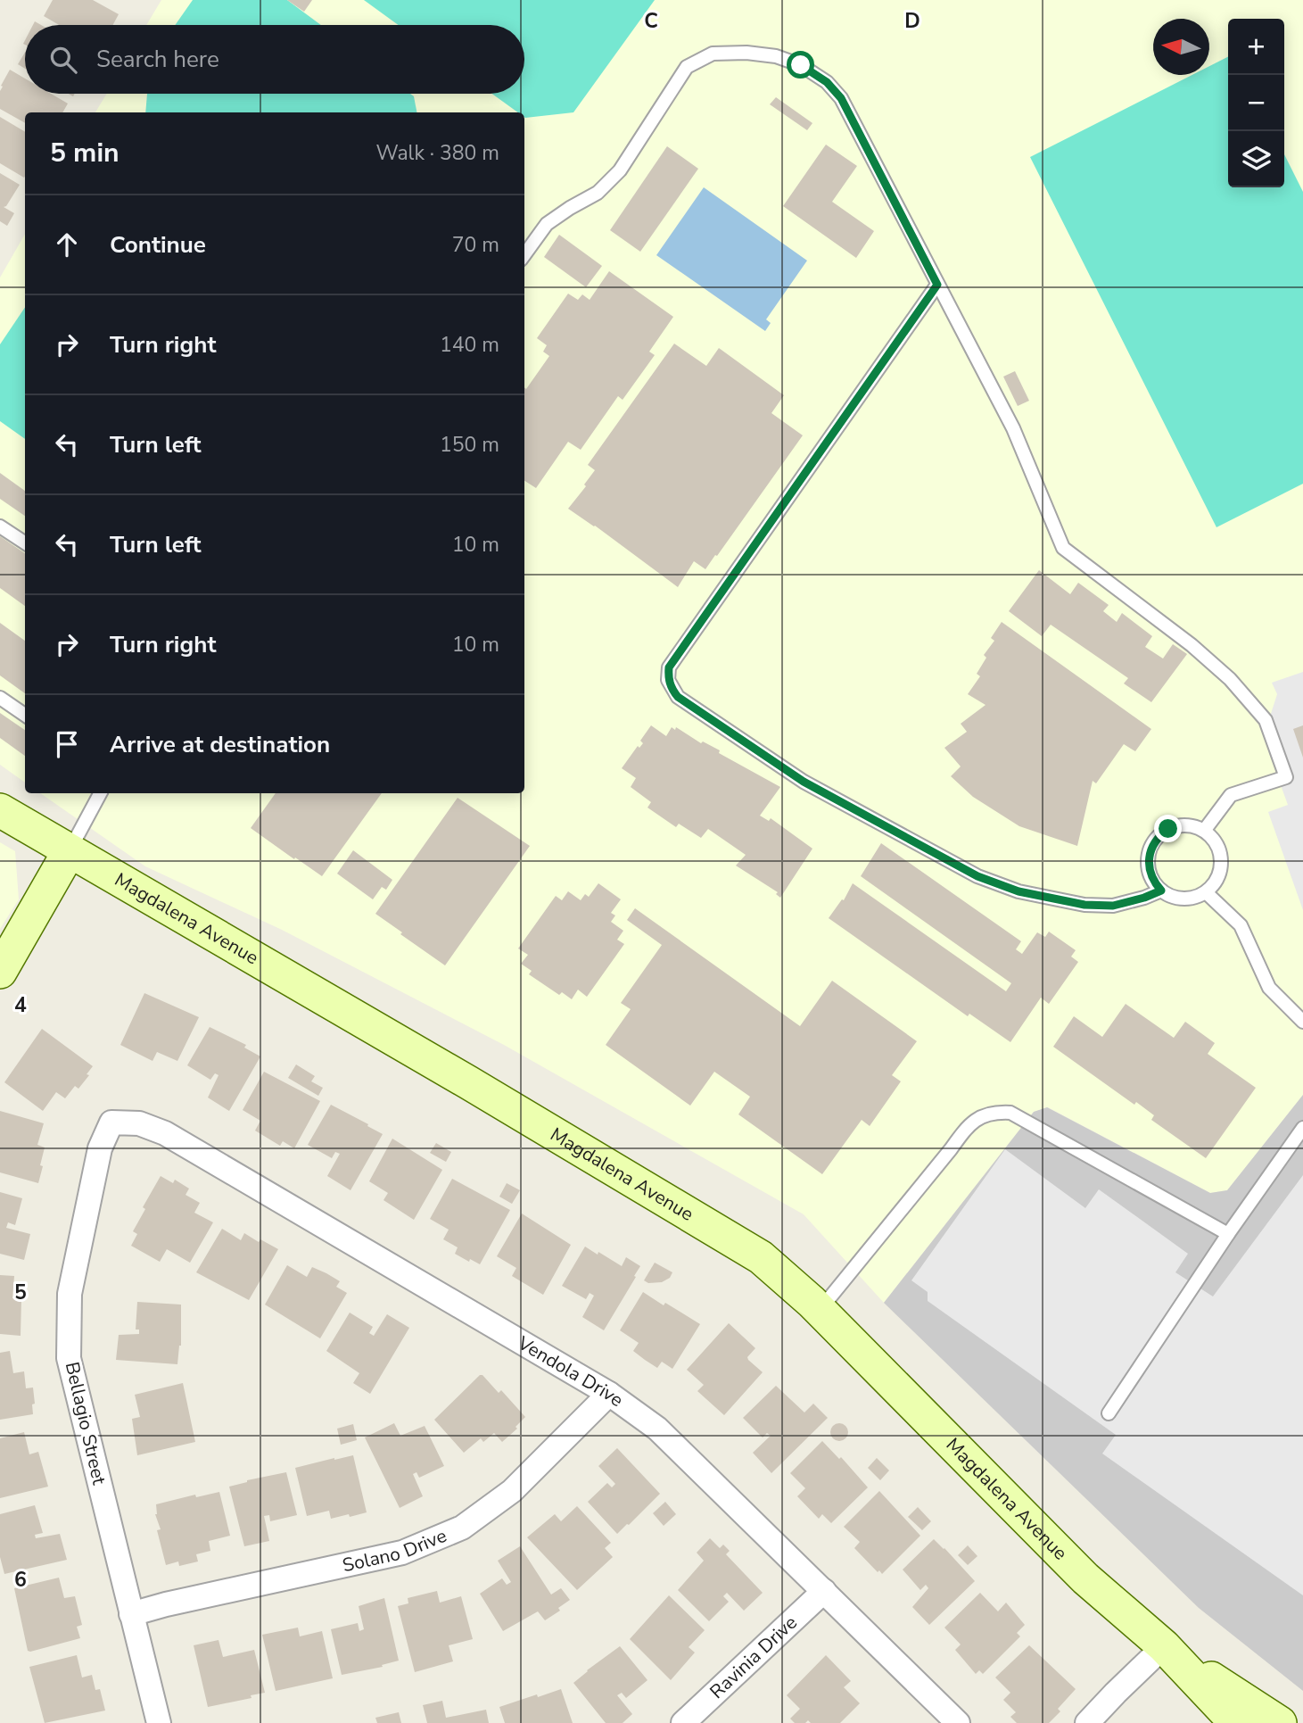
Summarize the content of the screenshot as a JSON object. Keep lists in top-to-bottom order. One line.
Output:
{"streets":{"street":["Magdalena Avenue","Vendola Drive","Bellagio Street","Solano Drive","Ravinia Drive"]},"crossings":[["Vendola Drive","Bellagio Street"],["Vendola Drive","Solano Drive"],["Vendola Drive","Ravinia Drive"],["Bellagio Street","Solano Drive"]],"north":"left","page":{"map_buttons":["+","−"],"search":"Search here","heading":["5 min","Walk · 380 m"],"list":[["Continue","70 m"],["Turn right","140 m"],["Turn left","150 m"],["Turn left","10 m"],["Turn right","10 m"],"Arrive at destination"]},"grid":{"columns":["C","D"],"rows":["4","5","6"]}}
